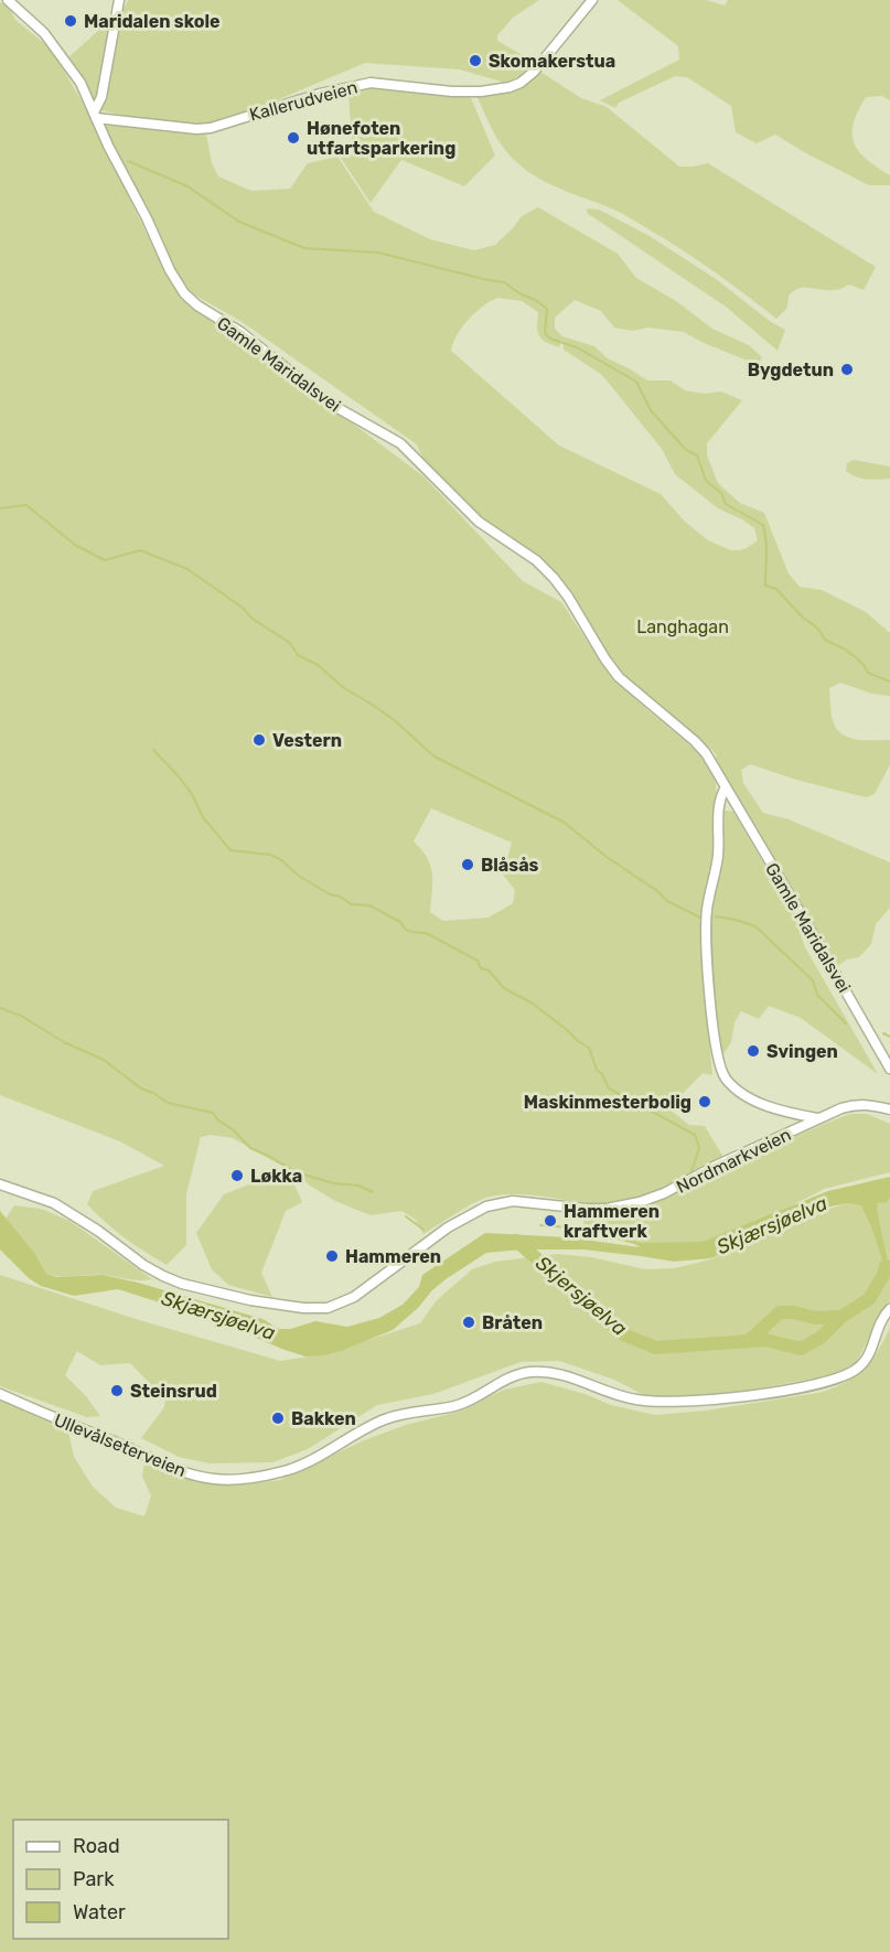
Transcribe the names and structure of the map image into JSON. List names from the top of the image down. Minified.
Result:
{"streets":{"street":["Kallerudveien","Gamle Maridalsvei","Nordmarkveien","Ullevålseterveien"]},"crossings":[["Kallerudveien","Gamle Maridalsvei"]],"water":["Skjærsjøelva","Skjersjøelva"],"parks":["Langhagan"],"places":["Maridalen skole","Skomakerstua","Hønefoten utfartsparkering","Bygdetun","Vestern","Blåsås","Svingen","Maskinmesterbolig","Løkka","Hammeren kraftverk","Hammeren","Bråten","Steinsrud","Bakken"],"legend":["Road","Park","Water"]}
